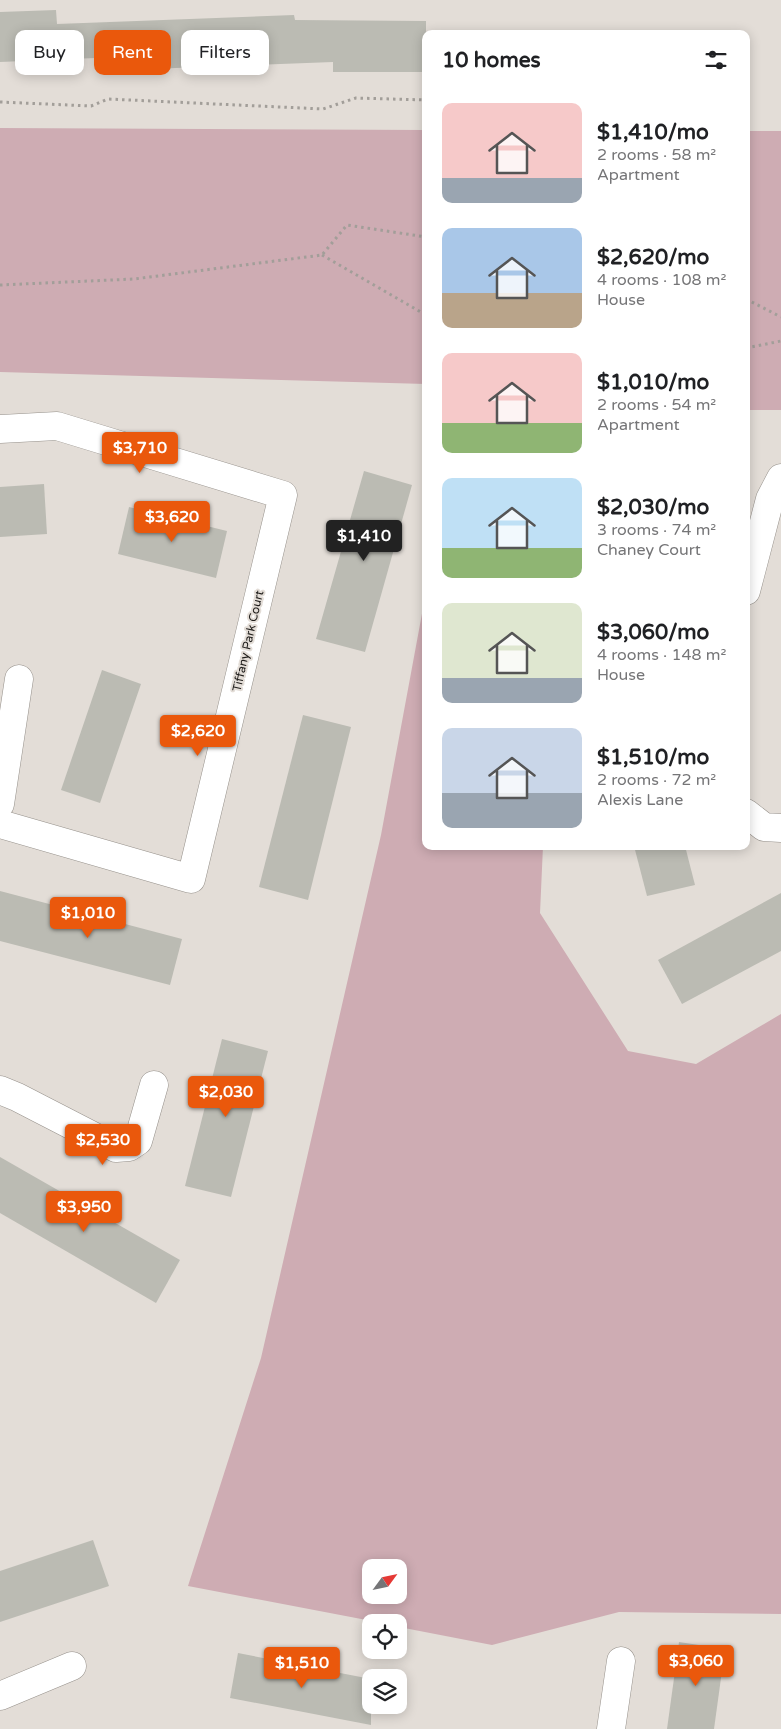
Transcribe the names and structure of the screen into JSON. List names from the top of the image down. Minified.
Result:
{"streets":{"street":["Tiffany Park Court"]},"north":"top right","page":{"chip":["Buy","Rent","Filters"],"heading":"10 homes","list":[{"name":"$1,410/mo","note":"2 rooms · 58 m² · Apartment"},{"name":"$2,620/mo","note":"4 rooms · 108 m² · House"},{"name":"$1,010/mo","note":"2 rooms · 54 m² · Apartment"},{"name":"$2,030/mo","note":"3 rooms · 74 m² · Chaney Court"},{"name":"$3,060/mo","note":"4 rooms · 148 m² · House"},{"name":"$1,510/mo","note":"2 rooms · 72 m² · Alexis Lane"}],"price":["$3,710","$3,620","$1,410","$2,620","$1,010","$2,030","$2,530","$3,950","$3,060","$1,510"]}}
